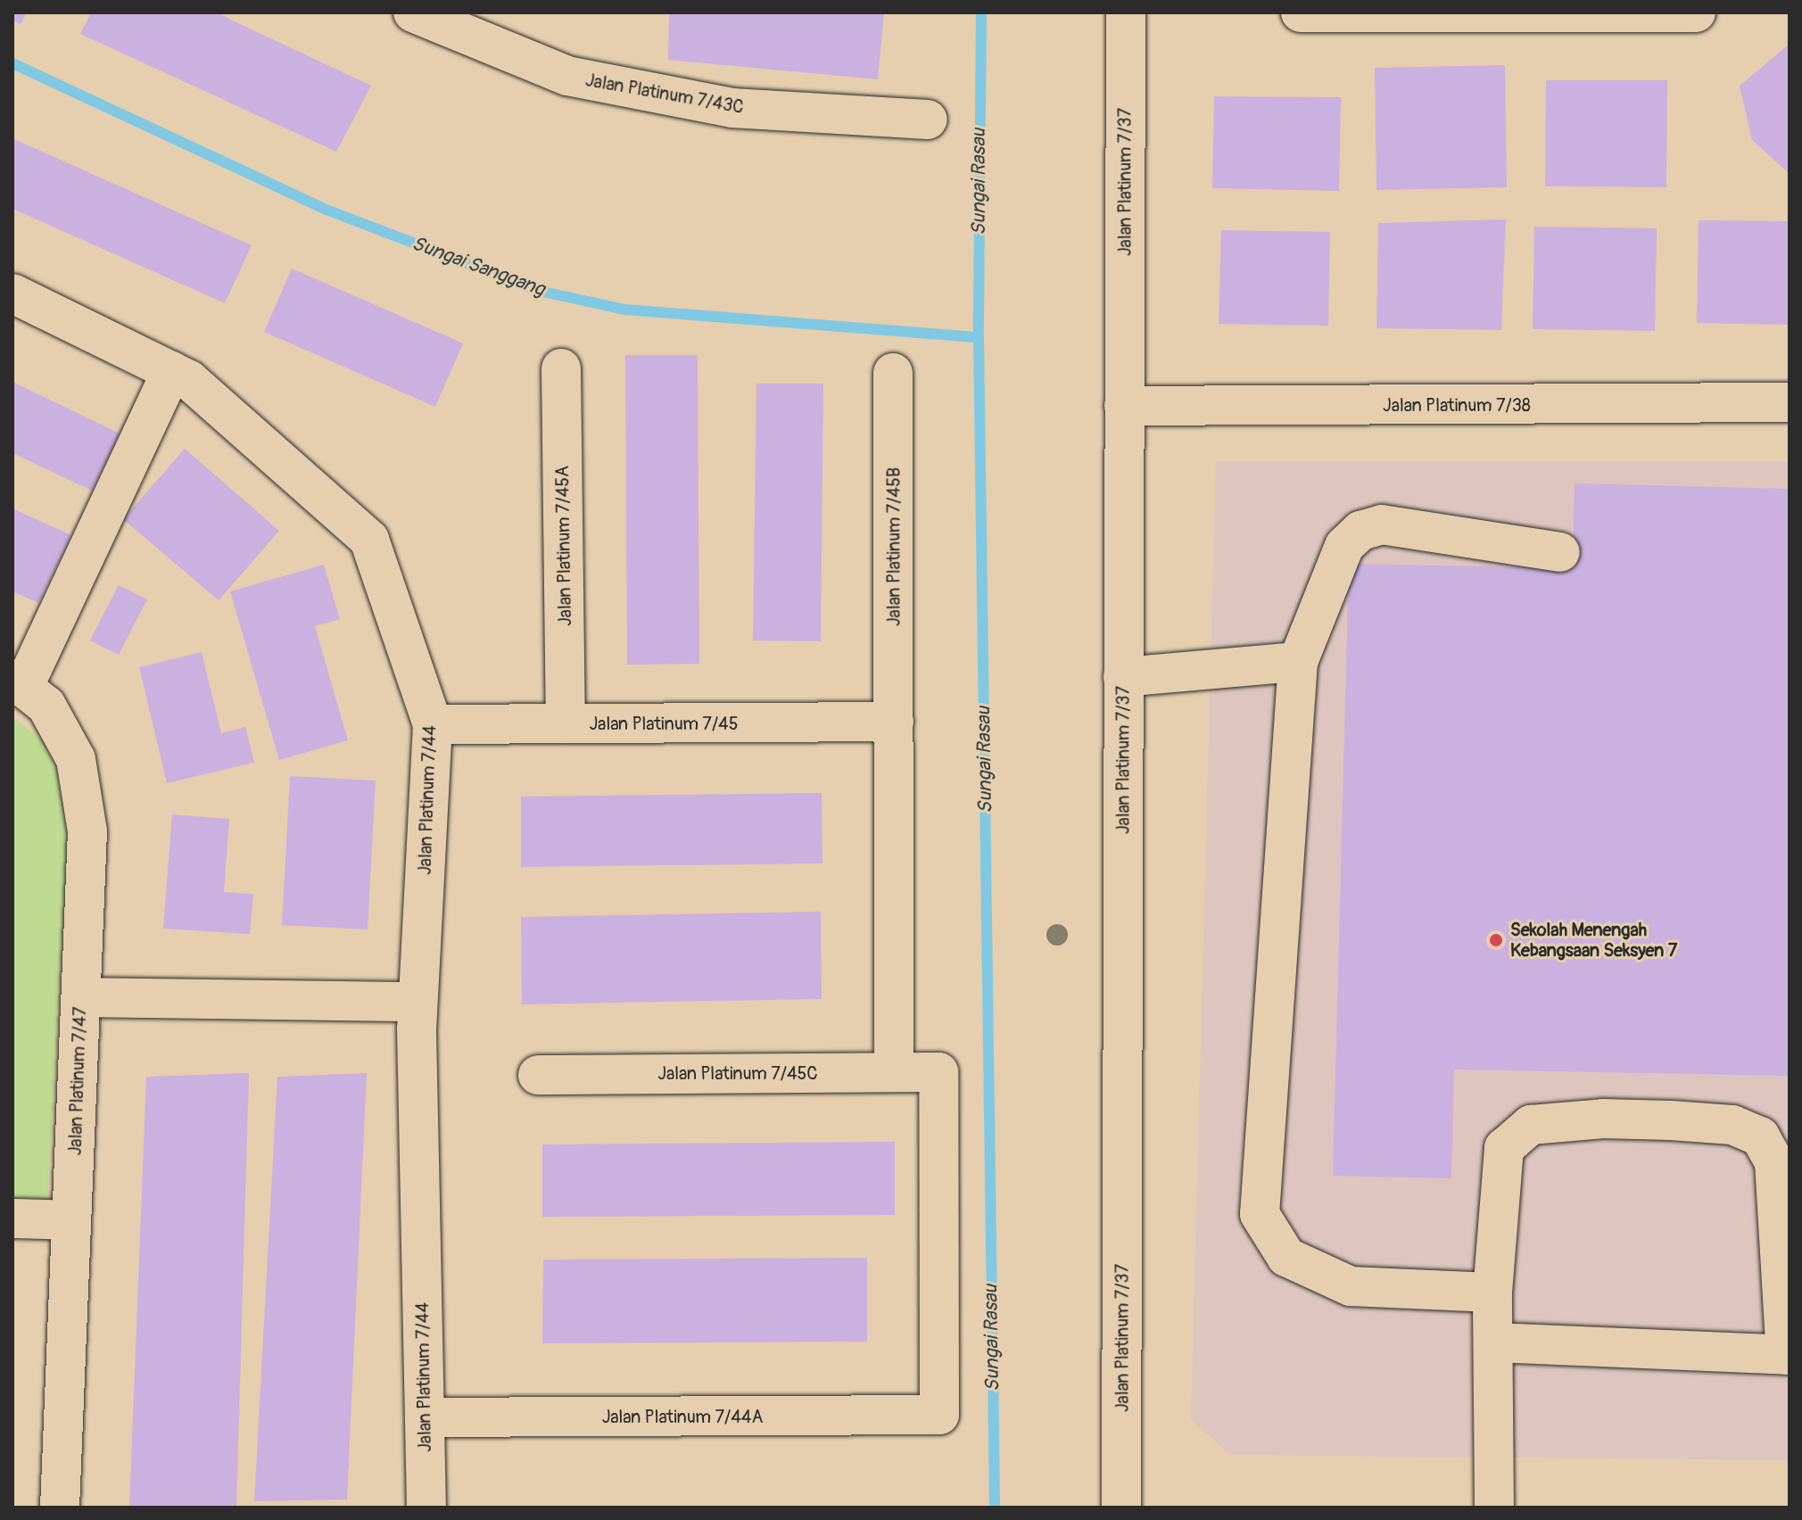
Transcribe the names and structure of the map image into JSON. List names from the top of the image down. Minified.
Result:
{"streets":{"street":["Jalan Platinum 7/43C","Jalan Platinum 7/37","Jalan Platinum 7/38","Jalan Platinum 7/45A","Jalan Platinum 7/45B","Jalan Platinum 7/45","Jalan Platinum 7/44","Jalan Platinum 7/45C","Jalan Platinum 7/47","Jalan Platinum 7/44A"]},"crossings":[["Jalan Platinum 7/37","Jalan Platinum 7/38"],["Jalan Platinum 7/45A","Jalan Platinum 7/45"],["Jalan Platinum 7/45B","Jalan Platinum 7/45"],["Jalan Platinum 7/45B","Jalan Platinum 7/45C"],["Jalan Platinum 7/45","Jalan Platinum 7/44"],["Jalan Platinum 7/44","Jalan Platinum 7/44A"],["Jalan Platinum 7/45C","Jalan Platinum 7/44A"]],"water":["Sungai Rasau","Sungai Sanggang"],"places":["Sekolah Menengah Kebangsaan Seksyen 7"]}
